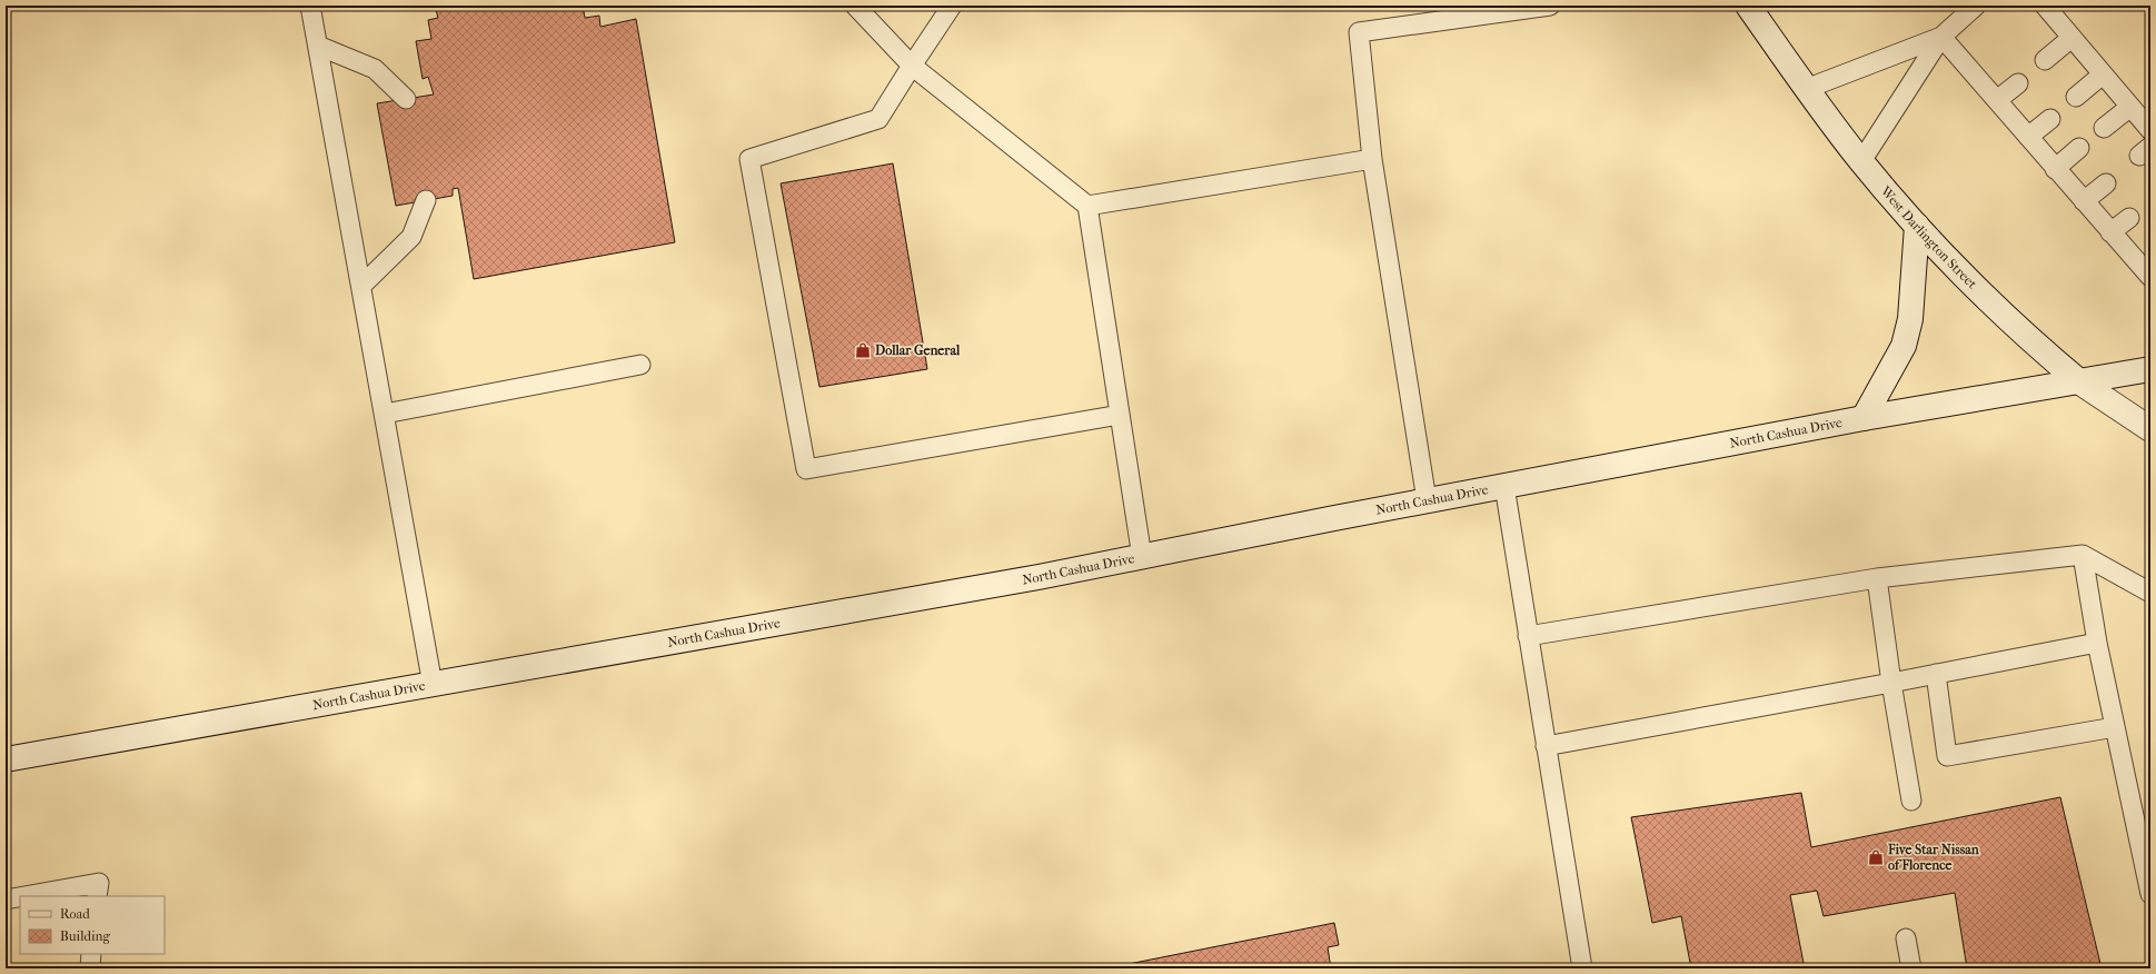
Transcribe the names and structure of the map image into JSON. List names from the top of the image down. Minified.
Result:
{"streets":{"main road":["West Darlington Street","North Cashua Drive"]},"crossings":[["West Darlington Street","North Cashua Drive"]],"places":{"shop":["Dollar General","Five Star Nissan of Florence"]},"legend":["Road","Building"]}
